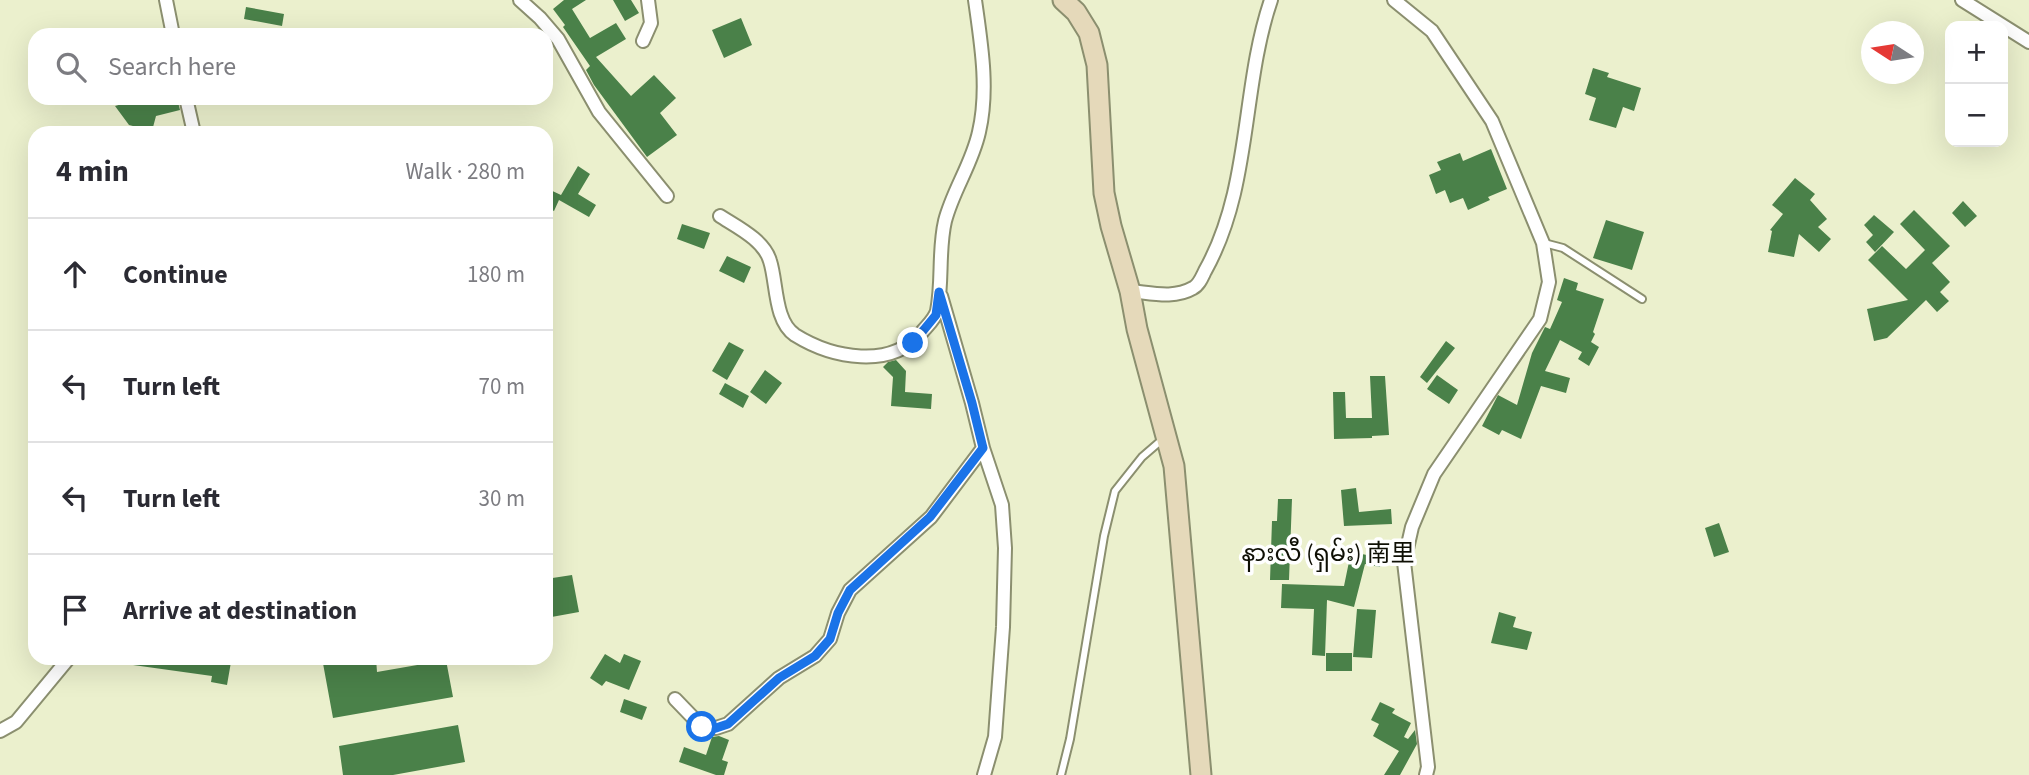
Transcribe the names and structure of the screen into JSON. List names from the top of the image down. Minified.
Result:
{"districts":["နားလီ (ရှမ်း) 南里"],"north":"left","page":{"map_buttons":["+","−"],"search":"Search here","heading":["4 min","Walk · 280 m"],"list":[["Continue","180 m"],["Turn left","70 m"],["Turn left","30 m"],"Arrive at destination"]}}
